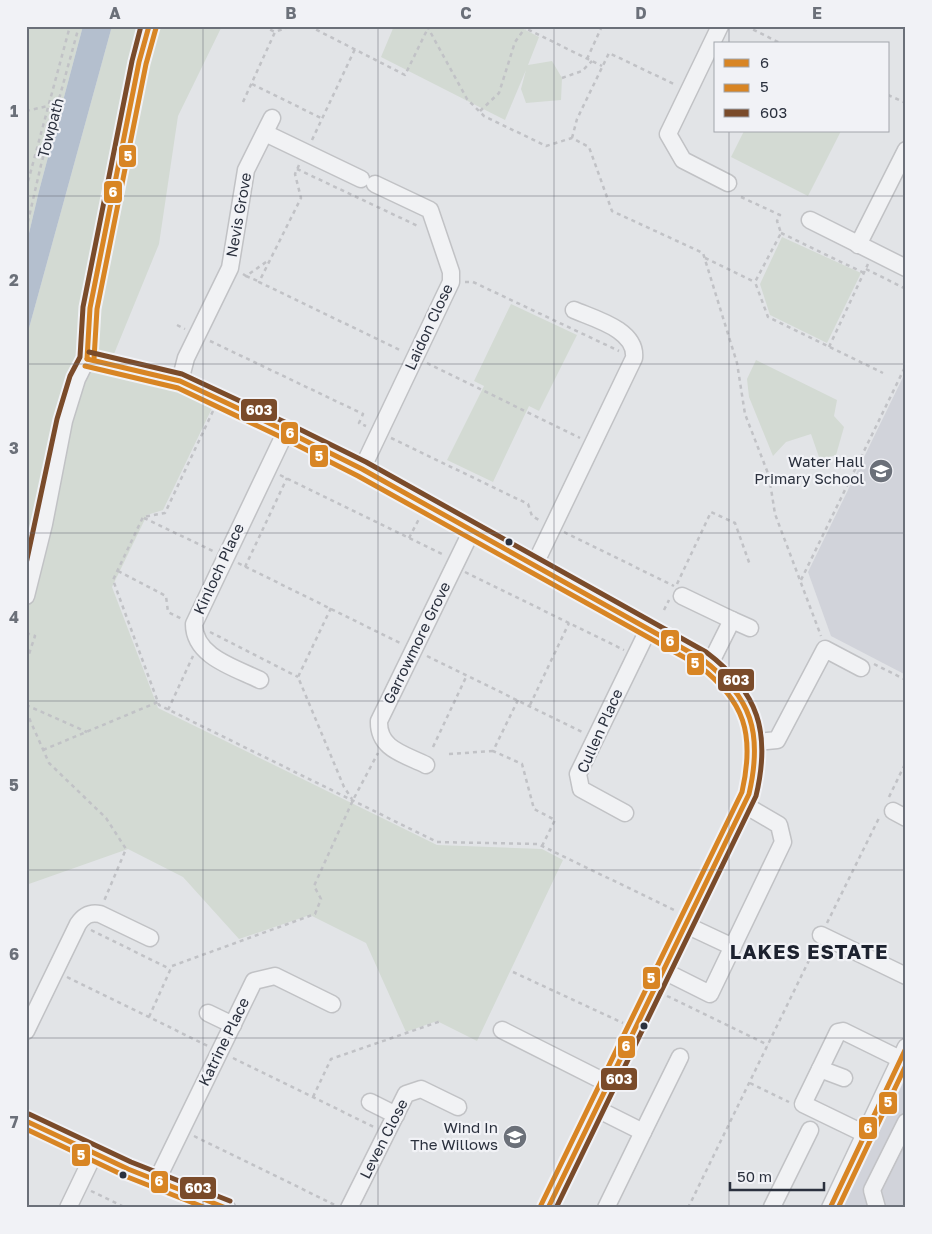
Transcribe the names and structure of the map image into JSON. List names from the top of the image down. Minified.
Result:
{"streets":{"street":["Nevis Grove","Laidon Close","Kinloch Place","Garrowmore Grove","Cullen Place","Katrine Place","Leven Close"],"path":["Towpath"]},"crossings":[["Nevis Grove","Laidon Close"]],"districts":["LAKES ESTATE"],"places":{"school or university":["Water Hall Primary School","Wind In The Willows"]},"lines":["transit line 6","transit line 603","transit line 5"],"legend":["6","5","603"],"scale_bar":"50 m","grid":{"columns":["A","B","C","D","E"],"rows":["1","2","3","4","5","6","7"]}}
